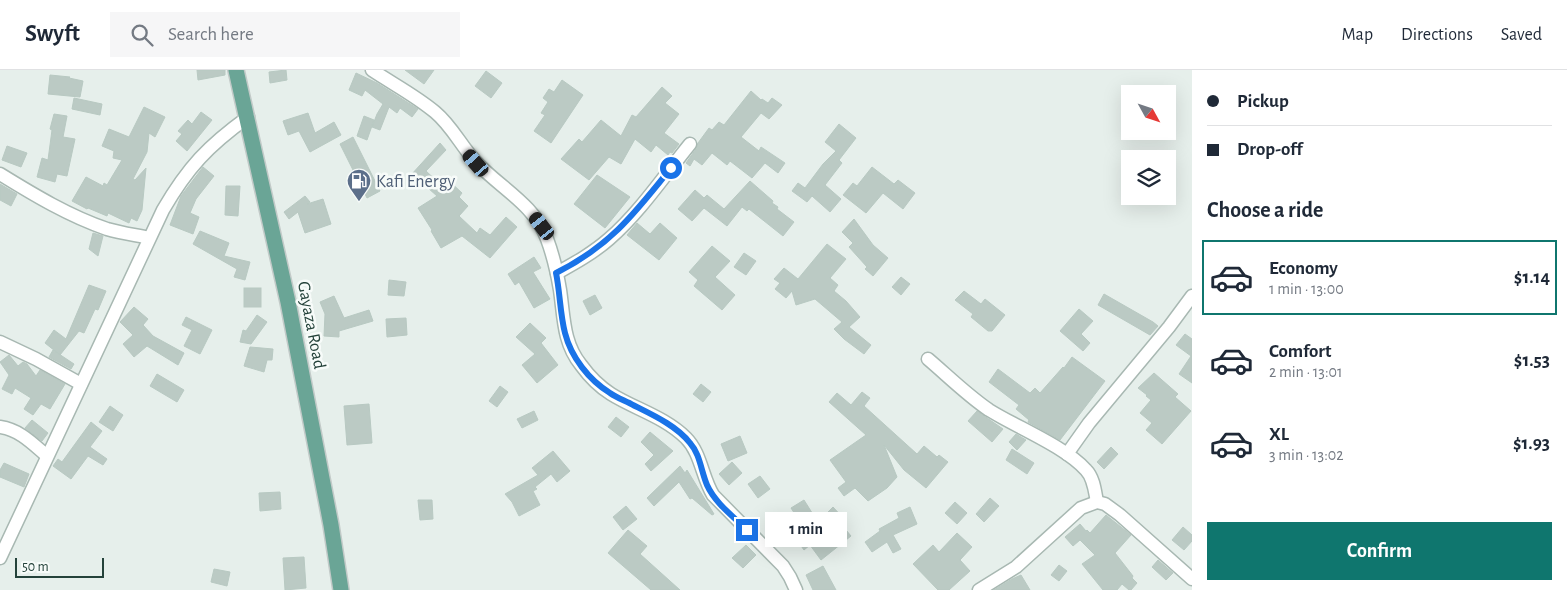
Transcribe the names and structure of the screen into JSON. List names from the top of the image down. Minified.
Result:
{"streets":{"main road":["Gayaza Road"]},"places":{"fuel station":["Kafi Energy"]},"scale_bar":"50 m","north":"bottom right","page":{"header":"Swyft","search":"Search here","nav":["Map","Directions","Saved"],"banner":["Pickup","Drop-off"],"heading":"Choose a ride","list":[{"name":"Economy","note":"1 min · 13:00","value":"$1.14"},{"name":"Comfort","note":"2 min · 13:01","value":"$1.53"},{"name":"XL","note":"3 min · 13:02","value":"$1.93"}],"bubble":"1 min","buttons":"Confirm","scale":"50 m"}}
